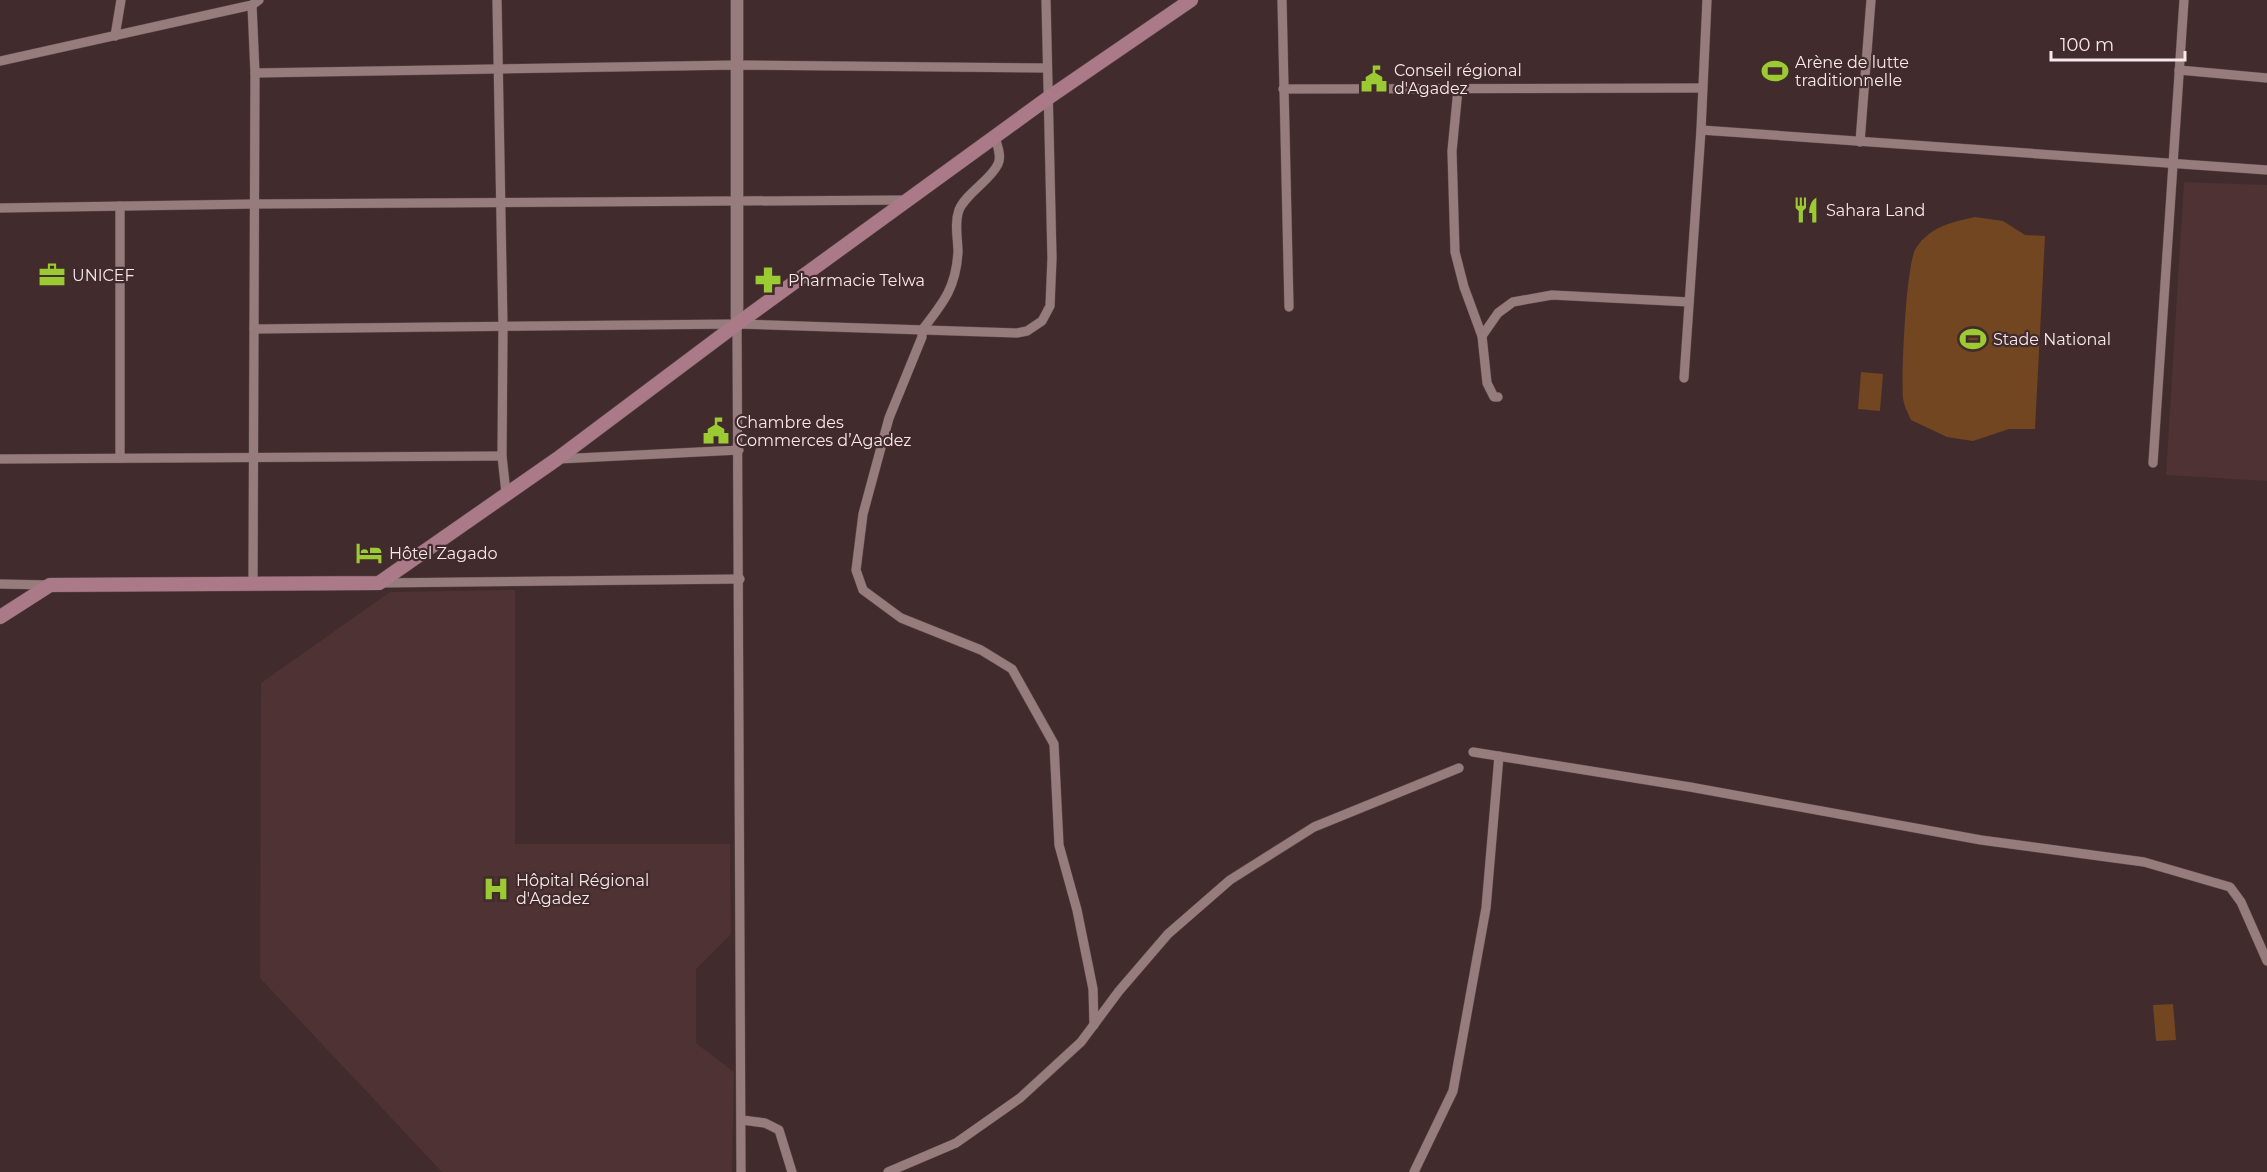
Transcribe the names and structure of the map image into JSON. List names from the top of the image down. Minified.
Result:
{"places":{"sports":["Arène de lutte traditionnelle","Stade National"],"public building":["Conseil régional d'Agadez","Chambre des Commerces d’Agadez"],"restaurant":["Sahara Land"],"office":["UNICEF"],"pharmacy":["Pharmacie Telwa"],"hotel":["Hôtel Zagado"],"hospital":["Hôpital Régional d'Agadez"]},"scale_bar":"100 m"}
